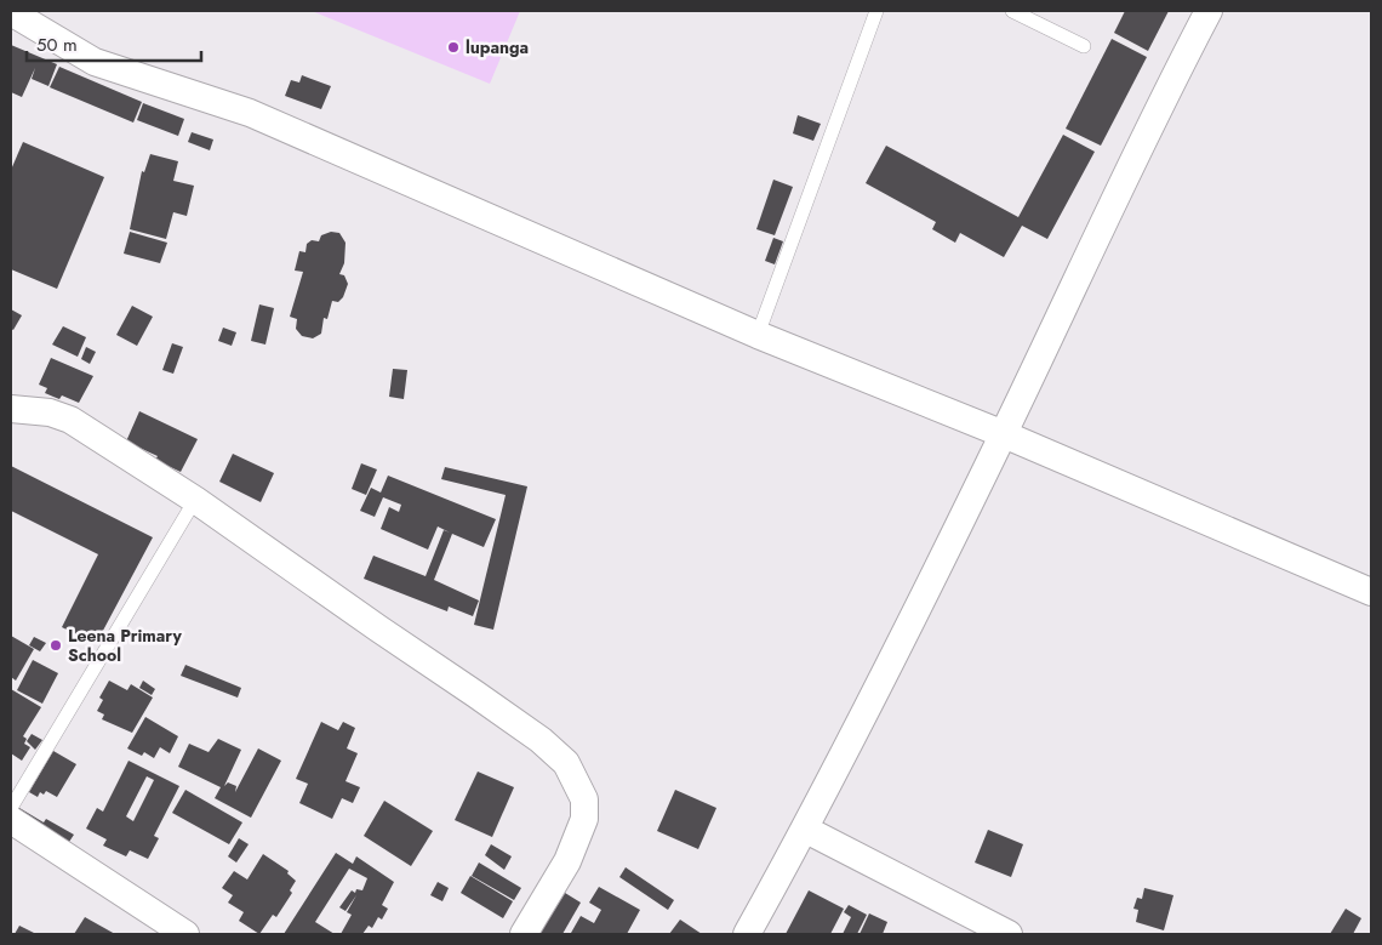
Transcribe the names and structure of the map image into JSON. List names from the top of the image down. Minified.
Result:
{"places":["lupanga","Leena Primary School"],"scale_bar":"50 m"}
